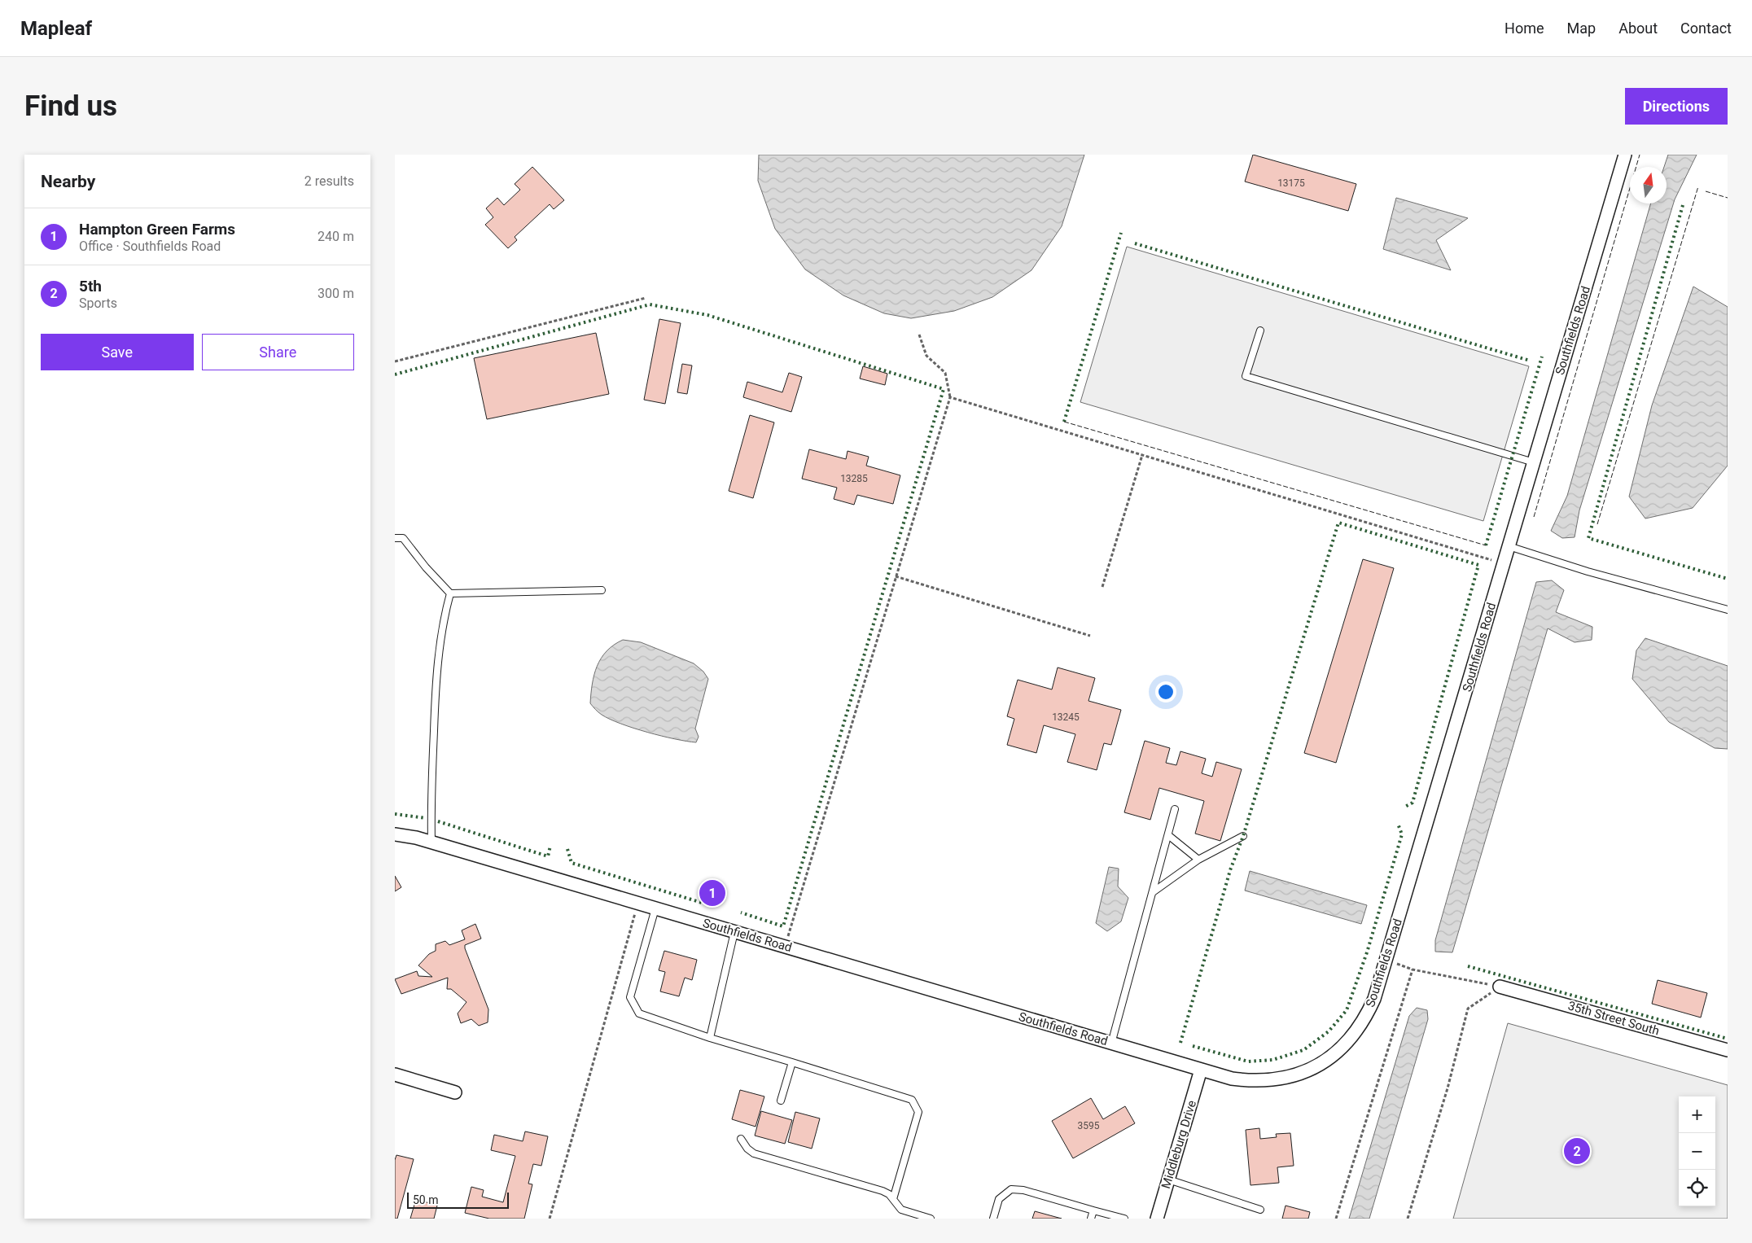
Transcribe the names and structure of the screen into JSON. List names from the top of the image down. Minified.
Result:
{"streets":{"street":["Southfields Road","35th Street South","Middleburg Drive"]},"crossings":[["Southfields Road","Middleburg Drive"]],"house_numbers":["13175","13285","13245","3595"],"scale_bar":"50 m","north":"top","page":{"header":"Mapleaf","nav":["Home","Map","About","Contact"],"buttons":["Directions",["Save","Share"]],"title":"Find us","heading":["Nearby","2 results"],"list":[{"mark":"1","name":"Hampton Green Farms","note":"Office · Southfields Road","value":"240 m"},{"mark":"2","name":"5th","note":"Sports","value":"300 m"}],"pins":["1","2"],"map_buttons":["+","−"],"scale":"50 m"}}
